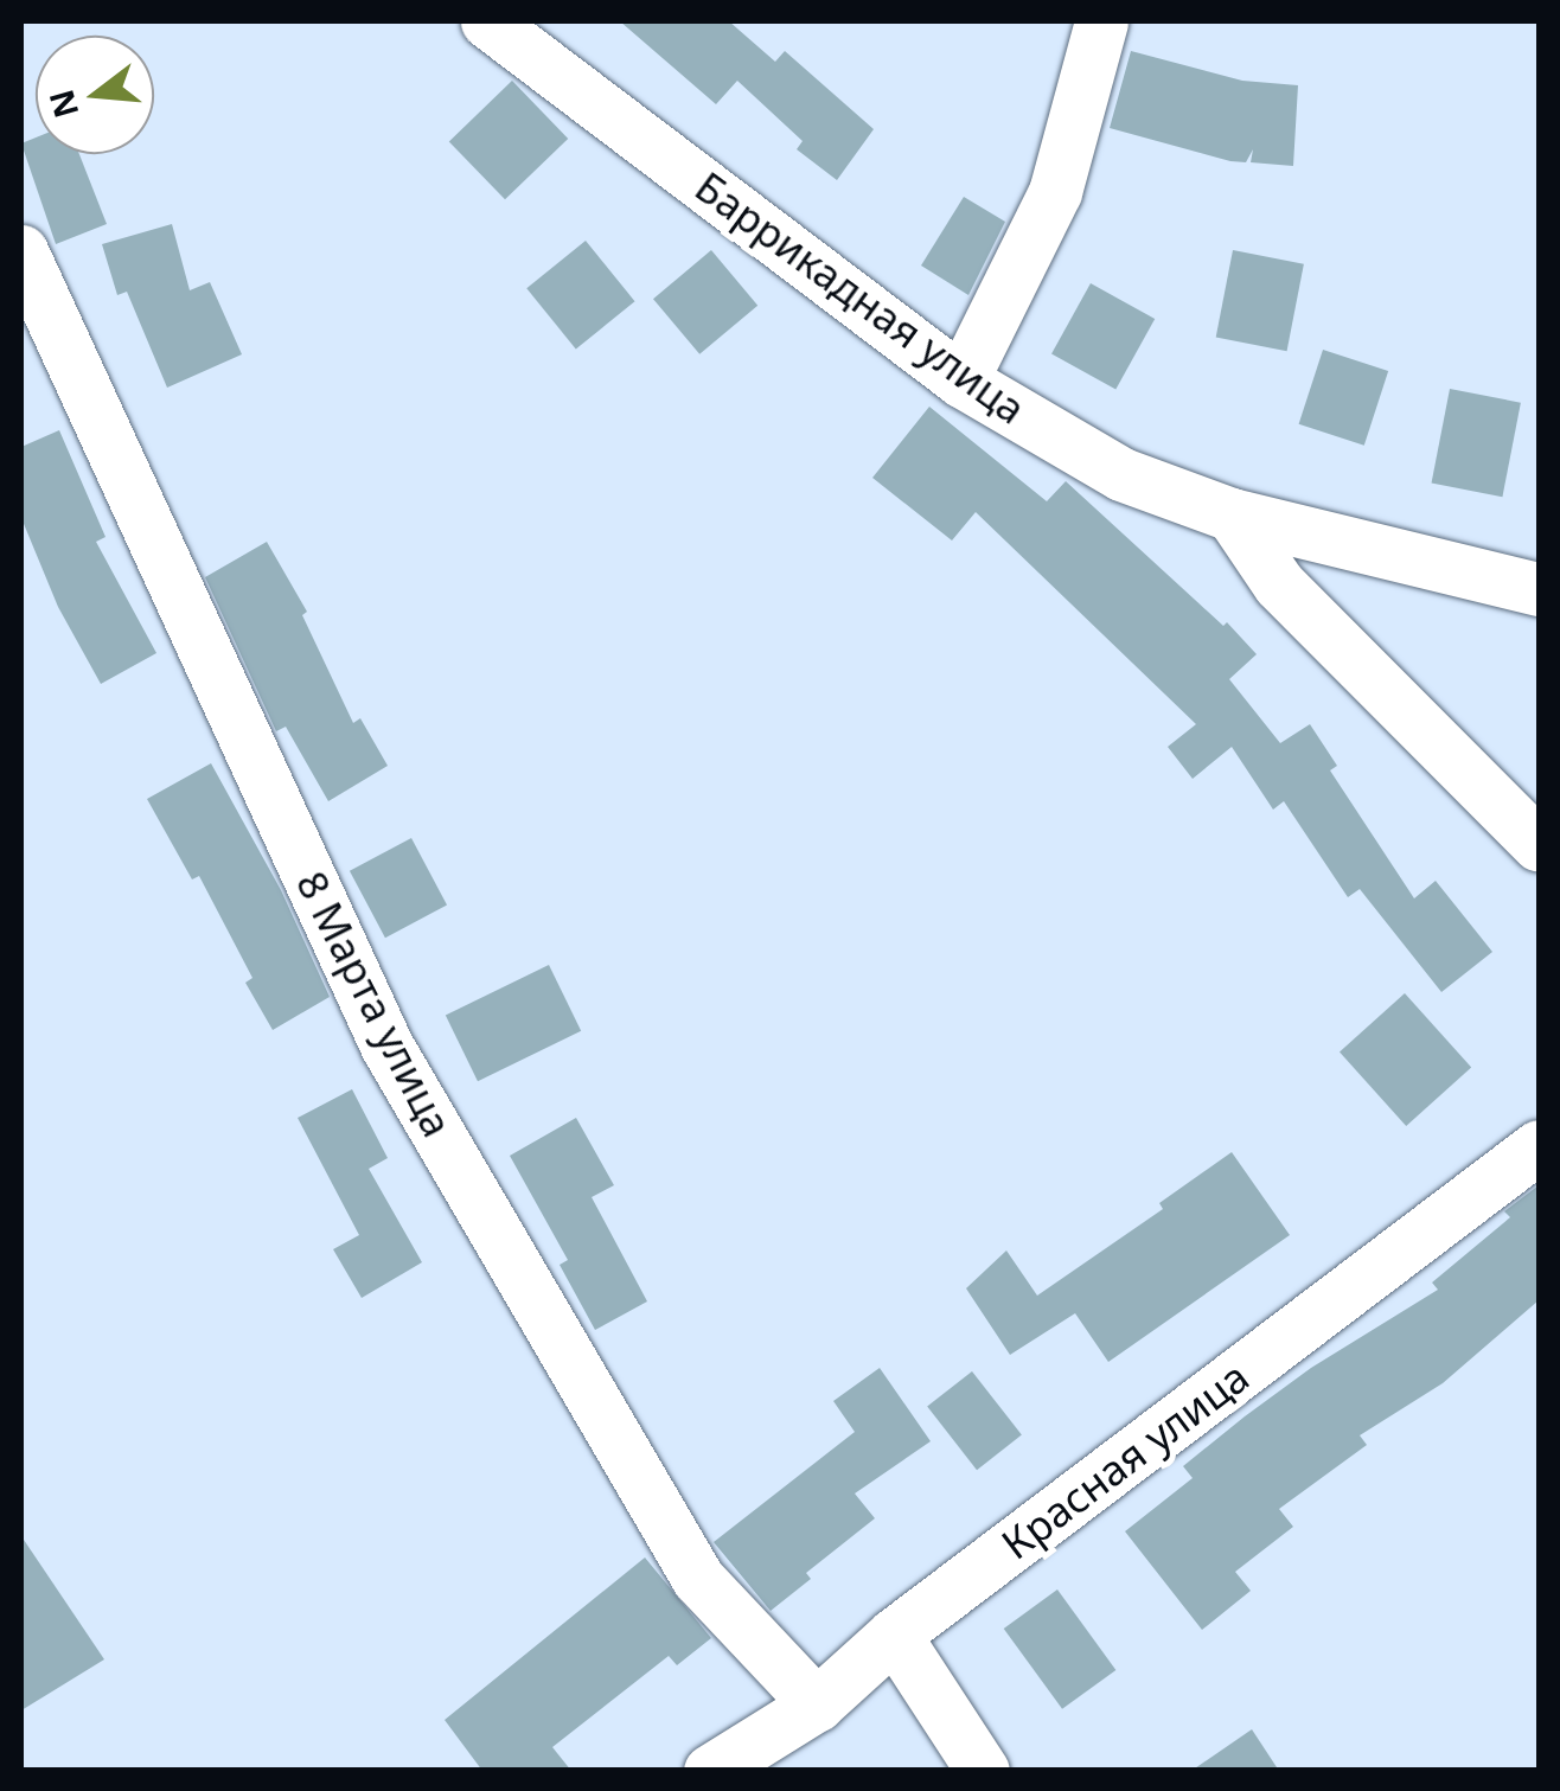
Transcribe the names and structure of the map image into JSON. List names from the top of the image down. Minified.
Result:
{"streets":{"street":["Баррикадная улица","8 Марта улица","Красная улица"]},"crossings":[["8 Марта улица","Красная улица"]],"north":"left"}
